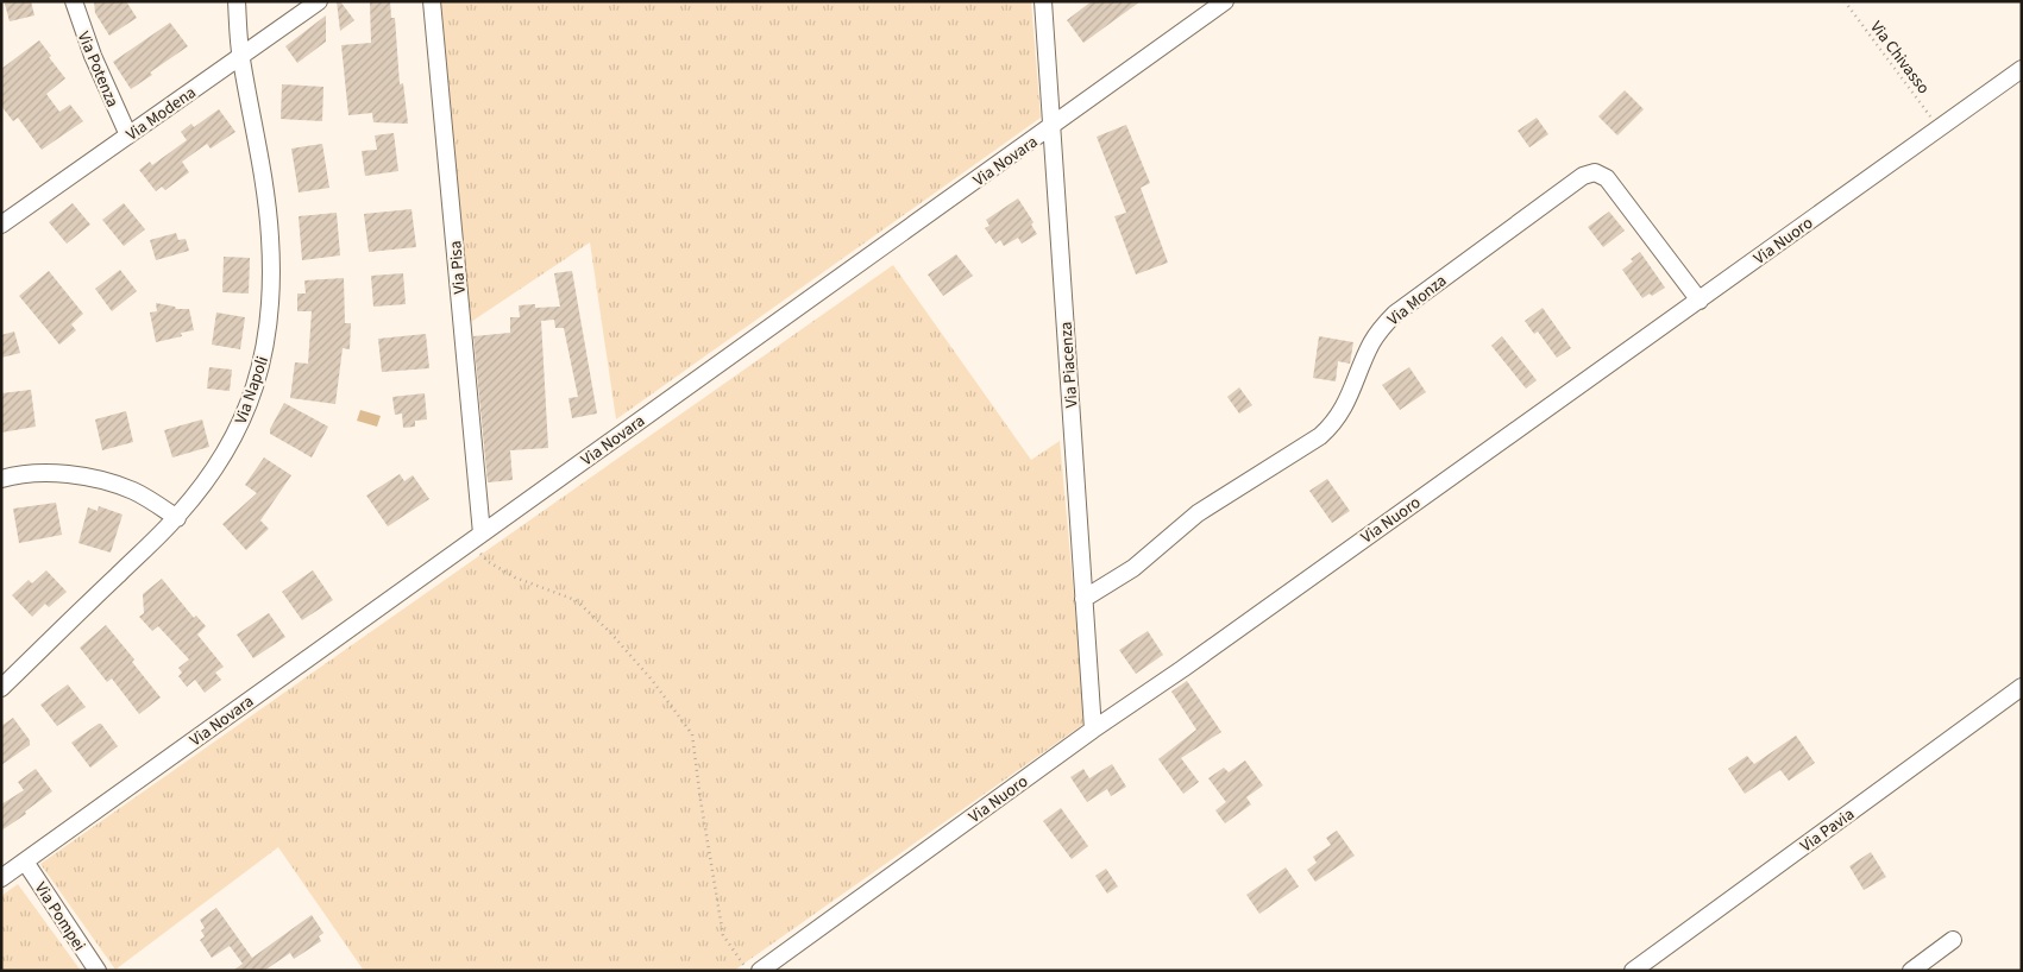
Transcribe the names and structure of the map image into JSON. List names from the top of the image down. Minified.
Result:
{"streets":{"street":["Via Potenza","Via Modena","Via Novara","Via Nuoro","Via Pisa","Via Monza","Via Piacenza","Via Napoli","Via Pavia","Via Pompei"],"path":["Via Chivasso"]},"crossings":[["Via Chivasso","Via Nuoro"],["Via Potenza","Via Modena"],["Via Modena","Via Napoli"],["Via Novara","Via Pisa"],["Via Novara","Via Piacenza"],["Via Novara","Via Pompei"],["Via Nuoro","Via Monza"],["Via Nuoro","Via Piacenza"],["Via Monza","Via Piacenza"]]}
